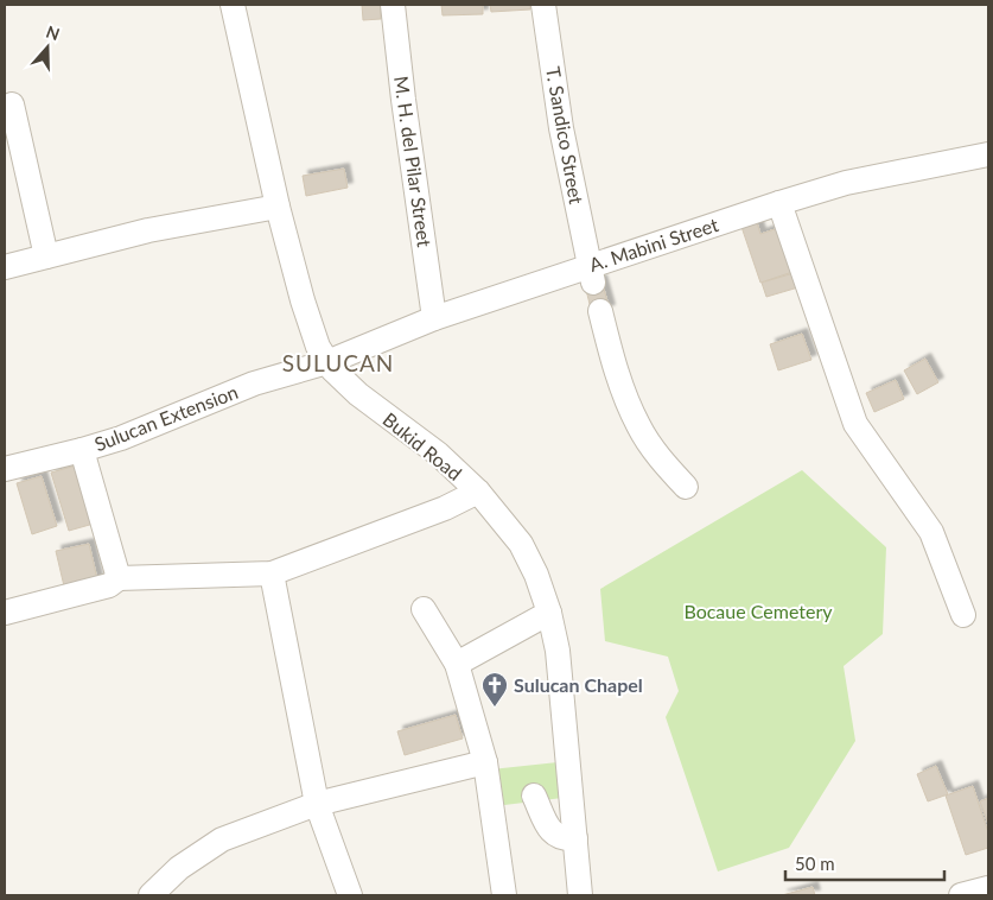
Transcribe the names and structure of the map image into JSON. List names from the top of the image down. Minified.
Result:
{"streets":{"street":["T. Sandico Street","M. H. del Pilar Street","A. Mabini Street","Sulucan Extension","Bukid Road"]},"crossings":[["T. Sandico Street","A. Mabini Street"],["M. H. del Pilar Street","A. Mabini Street"],["A. Mabini Street","Sulucan Extension"],["A. Mabini Street","Bukid Road"],["Sulucan Extension","Bukid Road"]],"districts":["SULUCAN"],"parks":["Bocaue Cemetery"],"places":{"church":["Sulucan Chapel"]},"scale_bar":"50 m","north":"top"}
